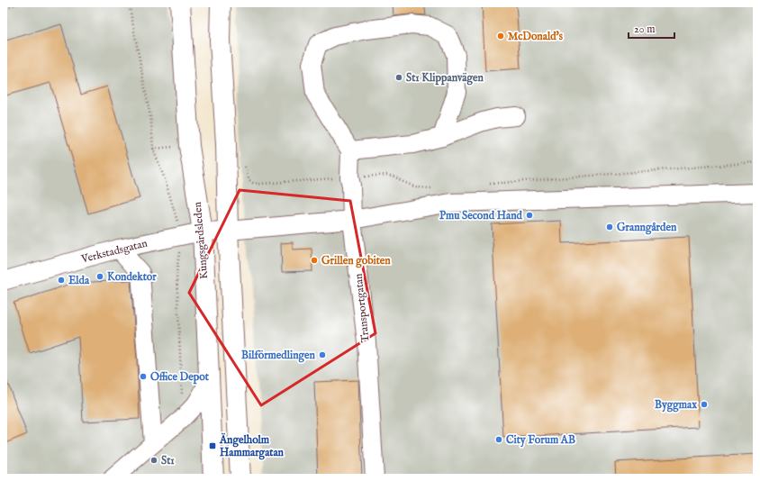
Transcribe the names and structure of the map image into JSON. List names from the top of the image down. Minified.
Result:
{"streets":{"main road":["Kungsgårdsleden"],"street":["Verkstadsgatan","Transportgatan"]},"crossings":[["Kungsgårdsleden","Verkstadsgatan"]],"places":{"other":["McDonald's","St1 Klippanvägen","Pmu Second Hand","Granngården","Grillen gobiten","Kondektor","Elda","Bilförmedlingen","Office Depot","Byggmax","City Forum AB","St1"],"transit":["Ängelholm Hammargatan"]},"scale_bar":"20 m"}
